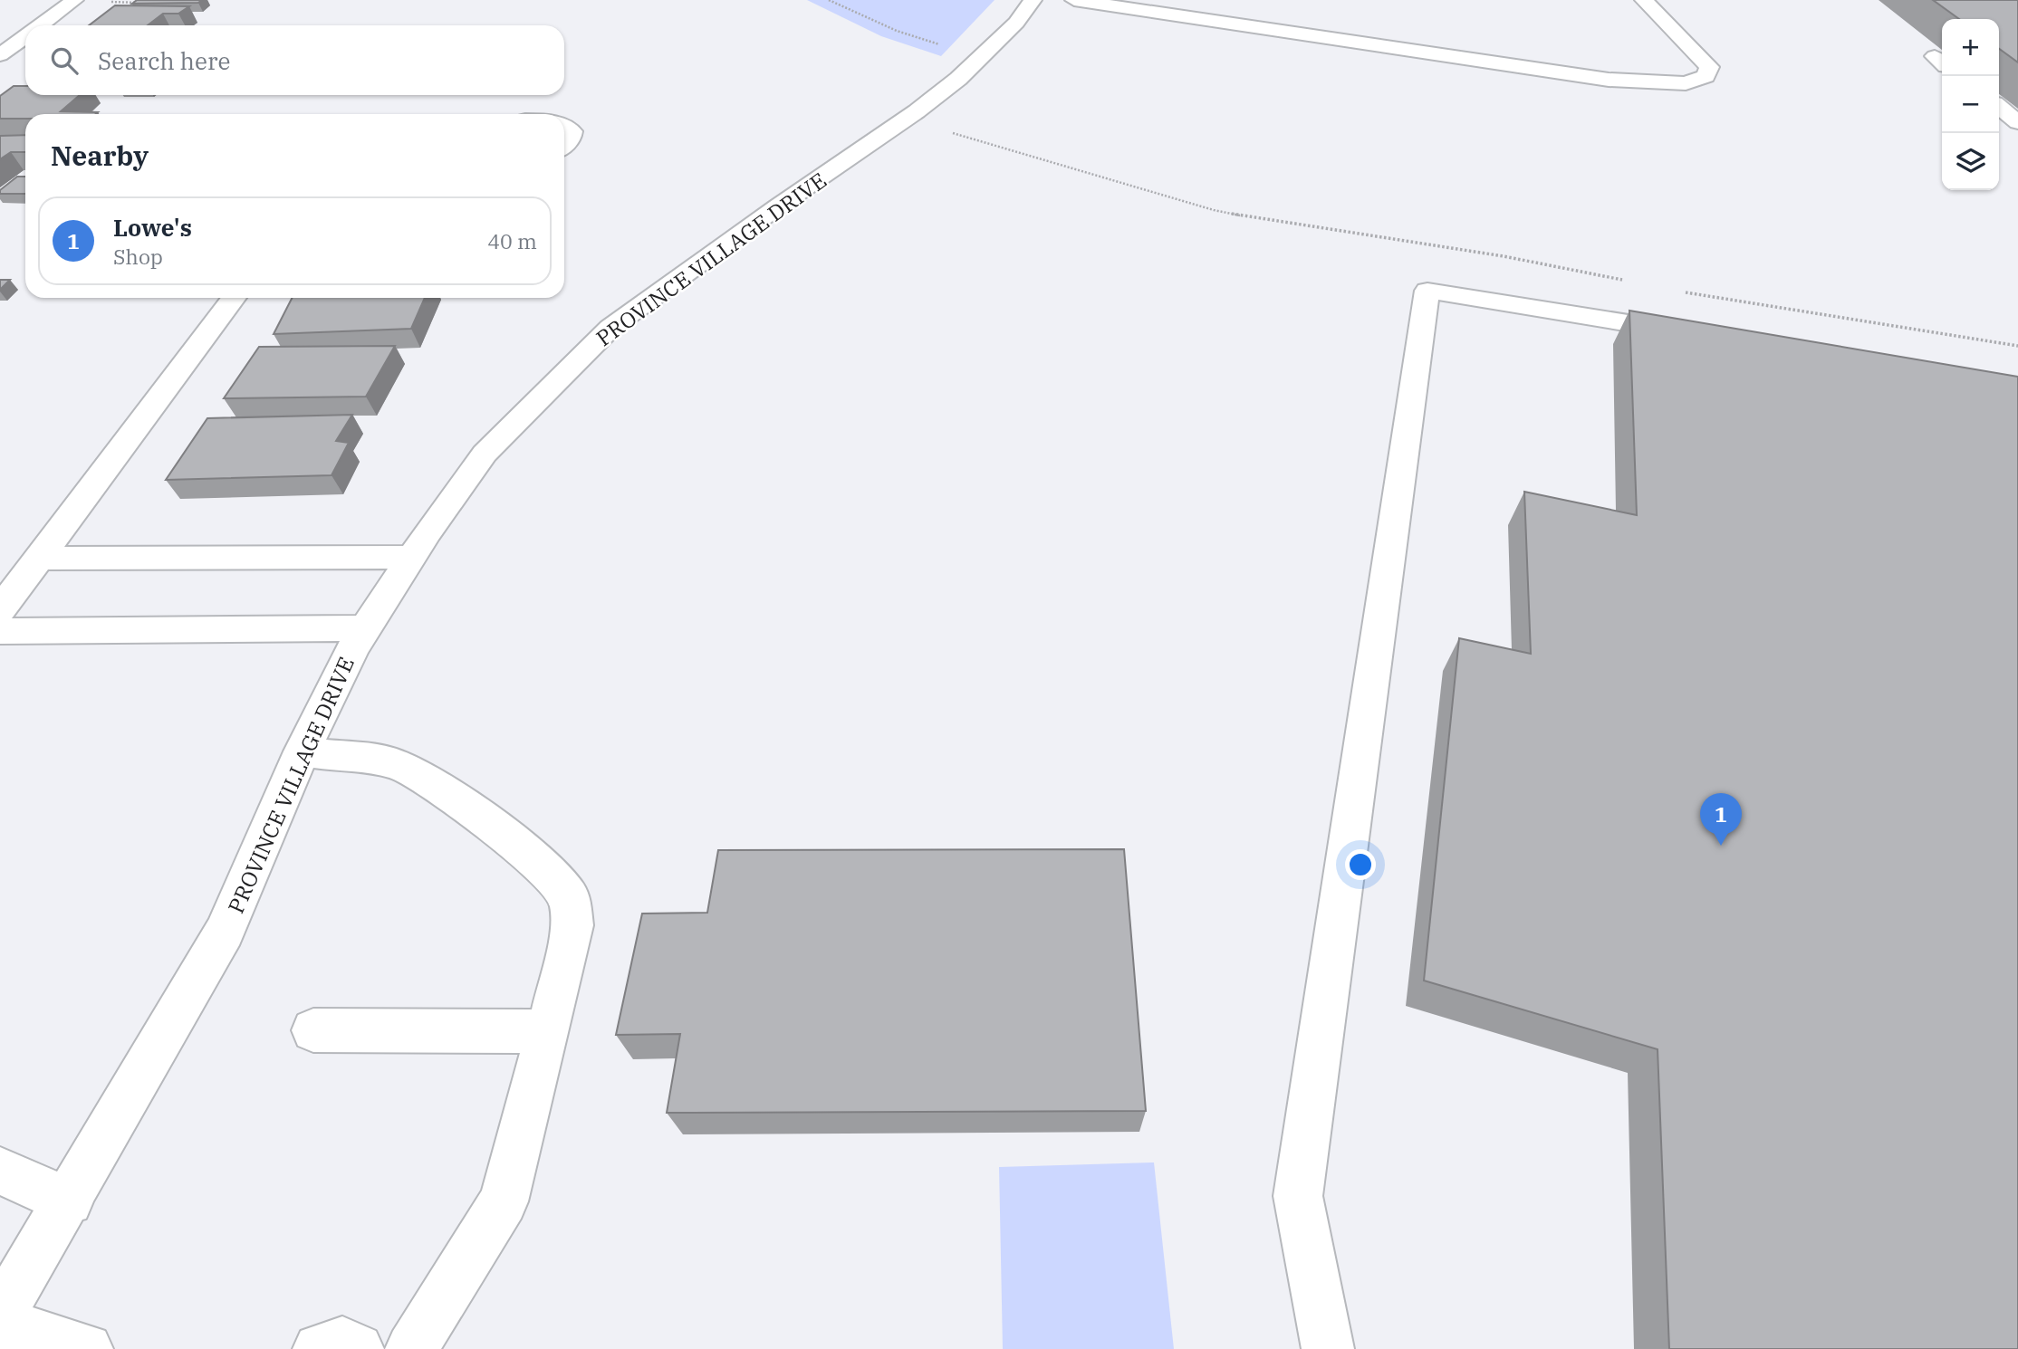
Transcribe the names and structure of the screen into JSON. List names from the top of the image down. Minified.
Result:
{"streets":{"street":["PROVINCE VILLAGE DRIVE"]},"page":{"map_buttons":["+","−"],"search":"Search here","heading":"Nearby","list":[{"mark":"1","name":"Lowe's","note":"Shop","value":"40 m"}],"pins":"1"}}
